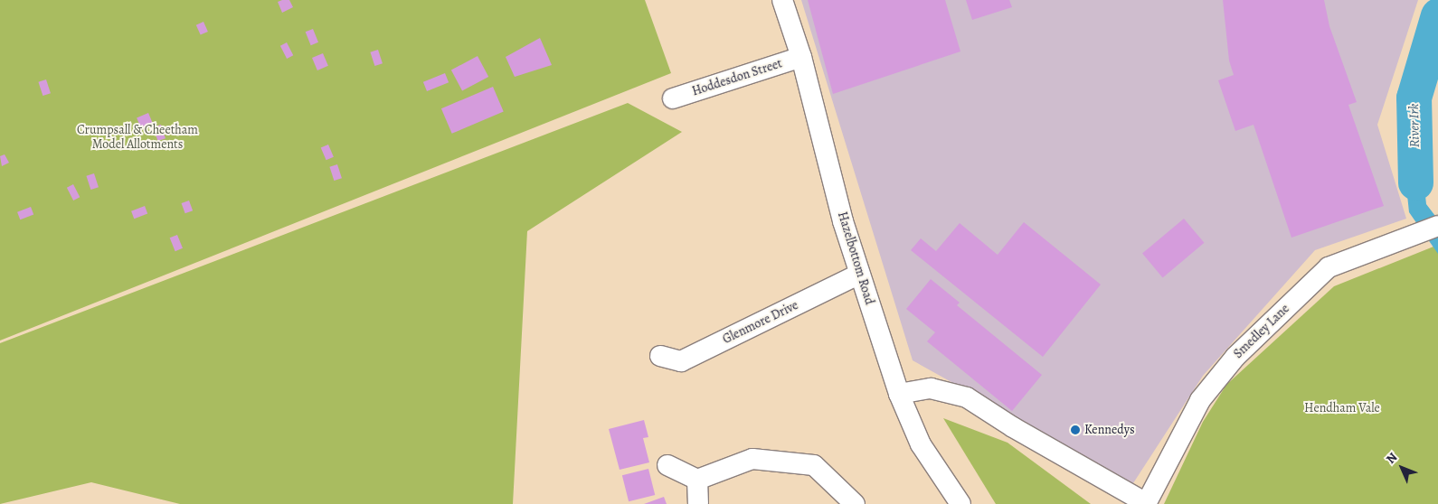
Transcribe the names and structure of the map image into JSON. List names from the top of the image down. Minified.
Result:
{"streets":{"street":["Hoddesdon Street","Hazelbottom Road","Glenmore Drive","Smedley Lane"]},"crossings":[["Hoddesdon Street","Hazelbottom Road"],["Hazelbottom Road","Glenmore Drive"]],"water":["River Irk"],"parks":["Crumpsall & Cheetham Model Allotments","Hendham Vale"],"places":["Kennedys"],"north":"top left"}
